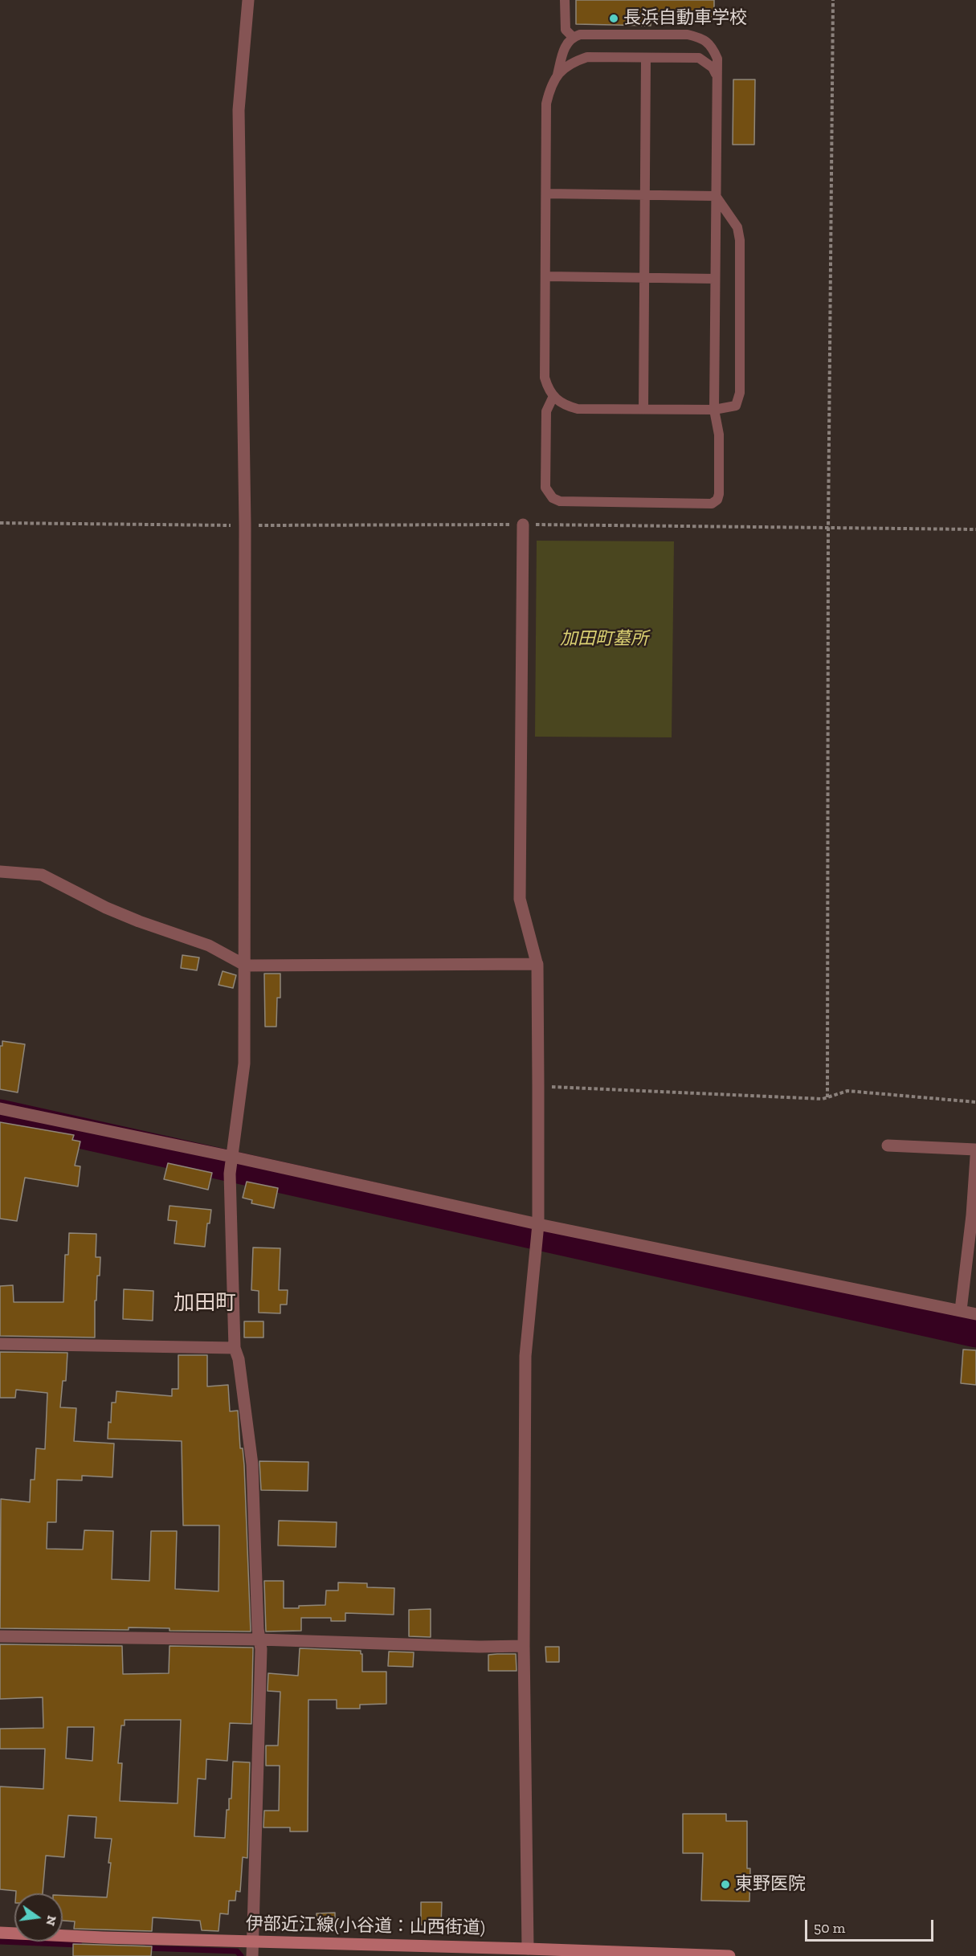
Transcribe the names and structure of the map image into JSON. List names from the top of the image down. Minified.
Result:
{"streets":{"main road":["伊部近江線(小谷道：山西街道)"]},"districts":["加田町"],"parks":["加田町墓所"],"places":["長浜自動車学校","東野医院"],"scale_bar":"50 m","north":"right"}
